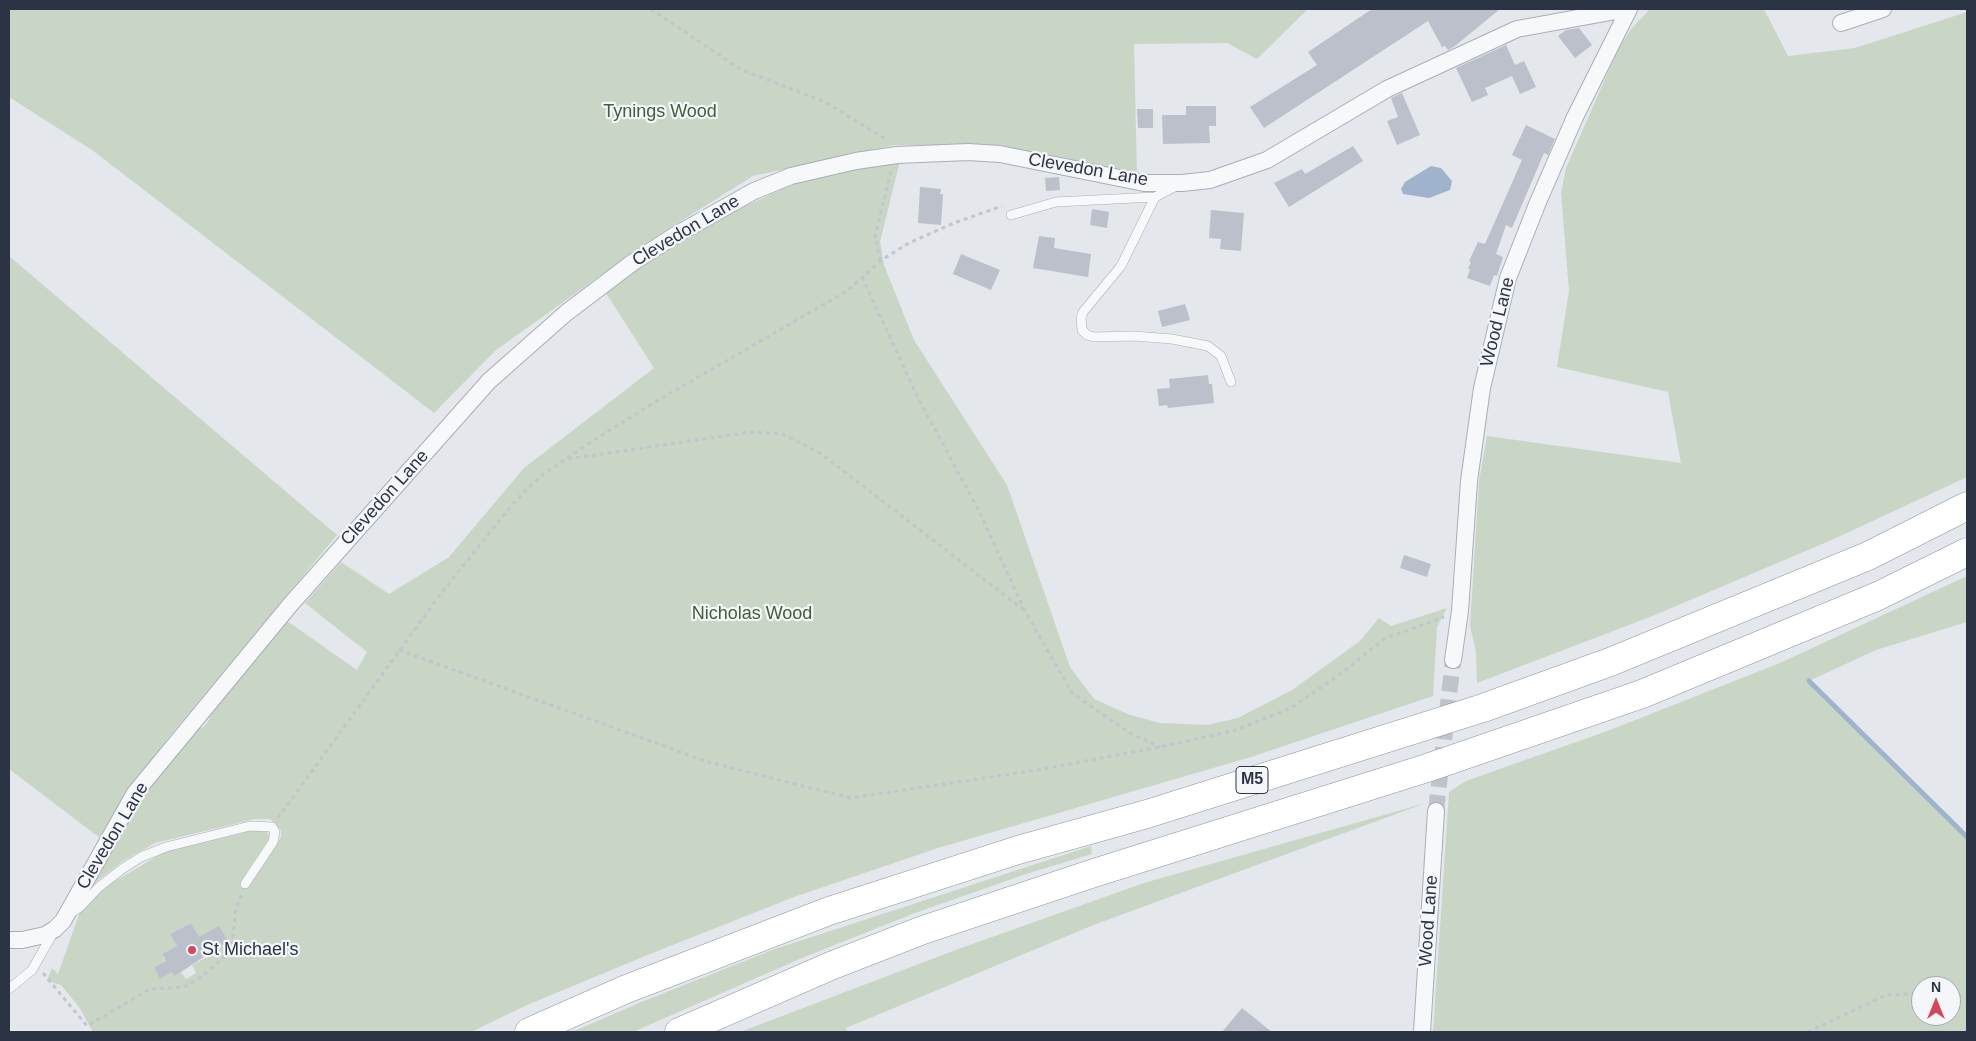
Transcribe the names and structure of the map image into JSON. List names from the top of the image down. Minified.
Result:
{"streets":{"highway":["M5"],"street":["Clevedon Lane","Wood Lane"]},"crossings":[["Clevedon Lane","Wood Lane"]],"parks":["Tynings Wood","Nicholas Wood"],"places":["St Michael's"],"north":"top"}
